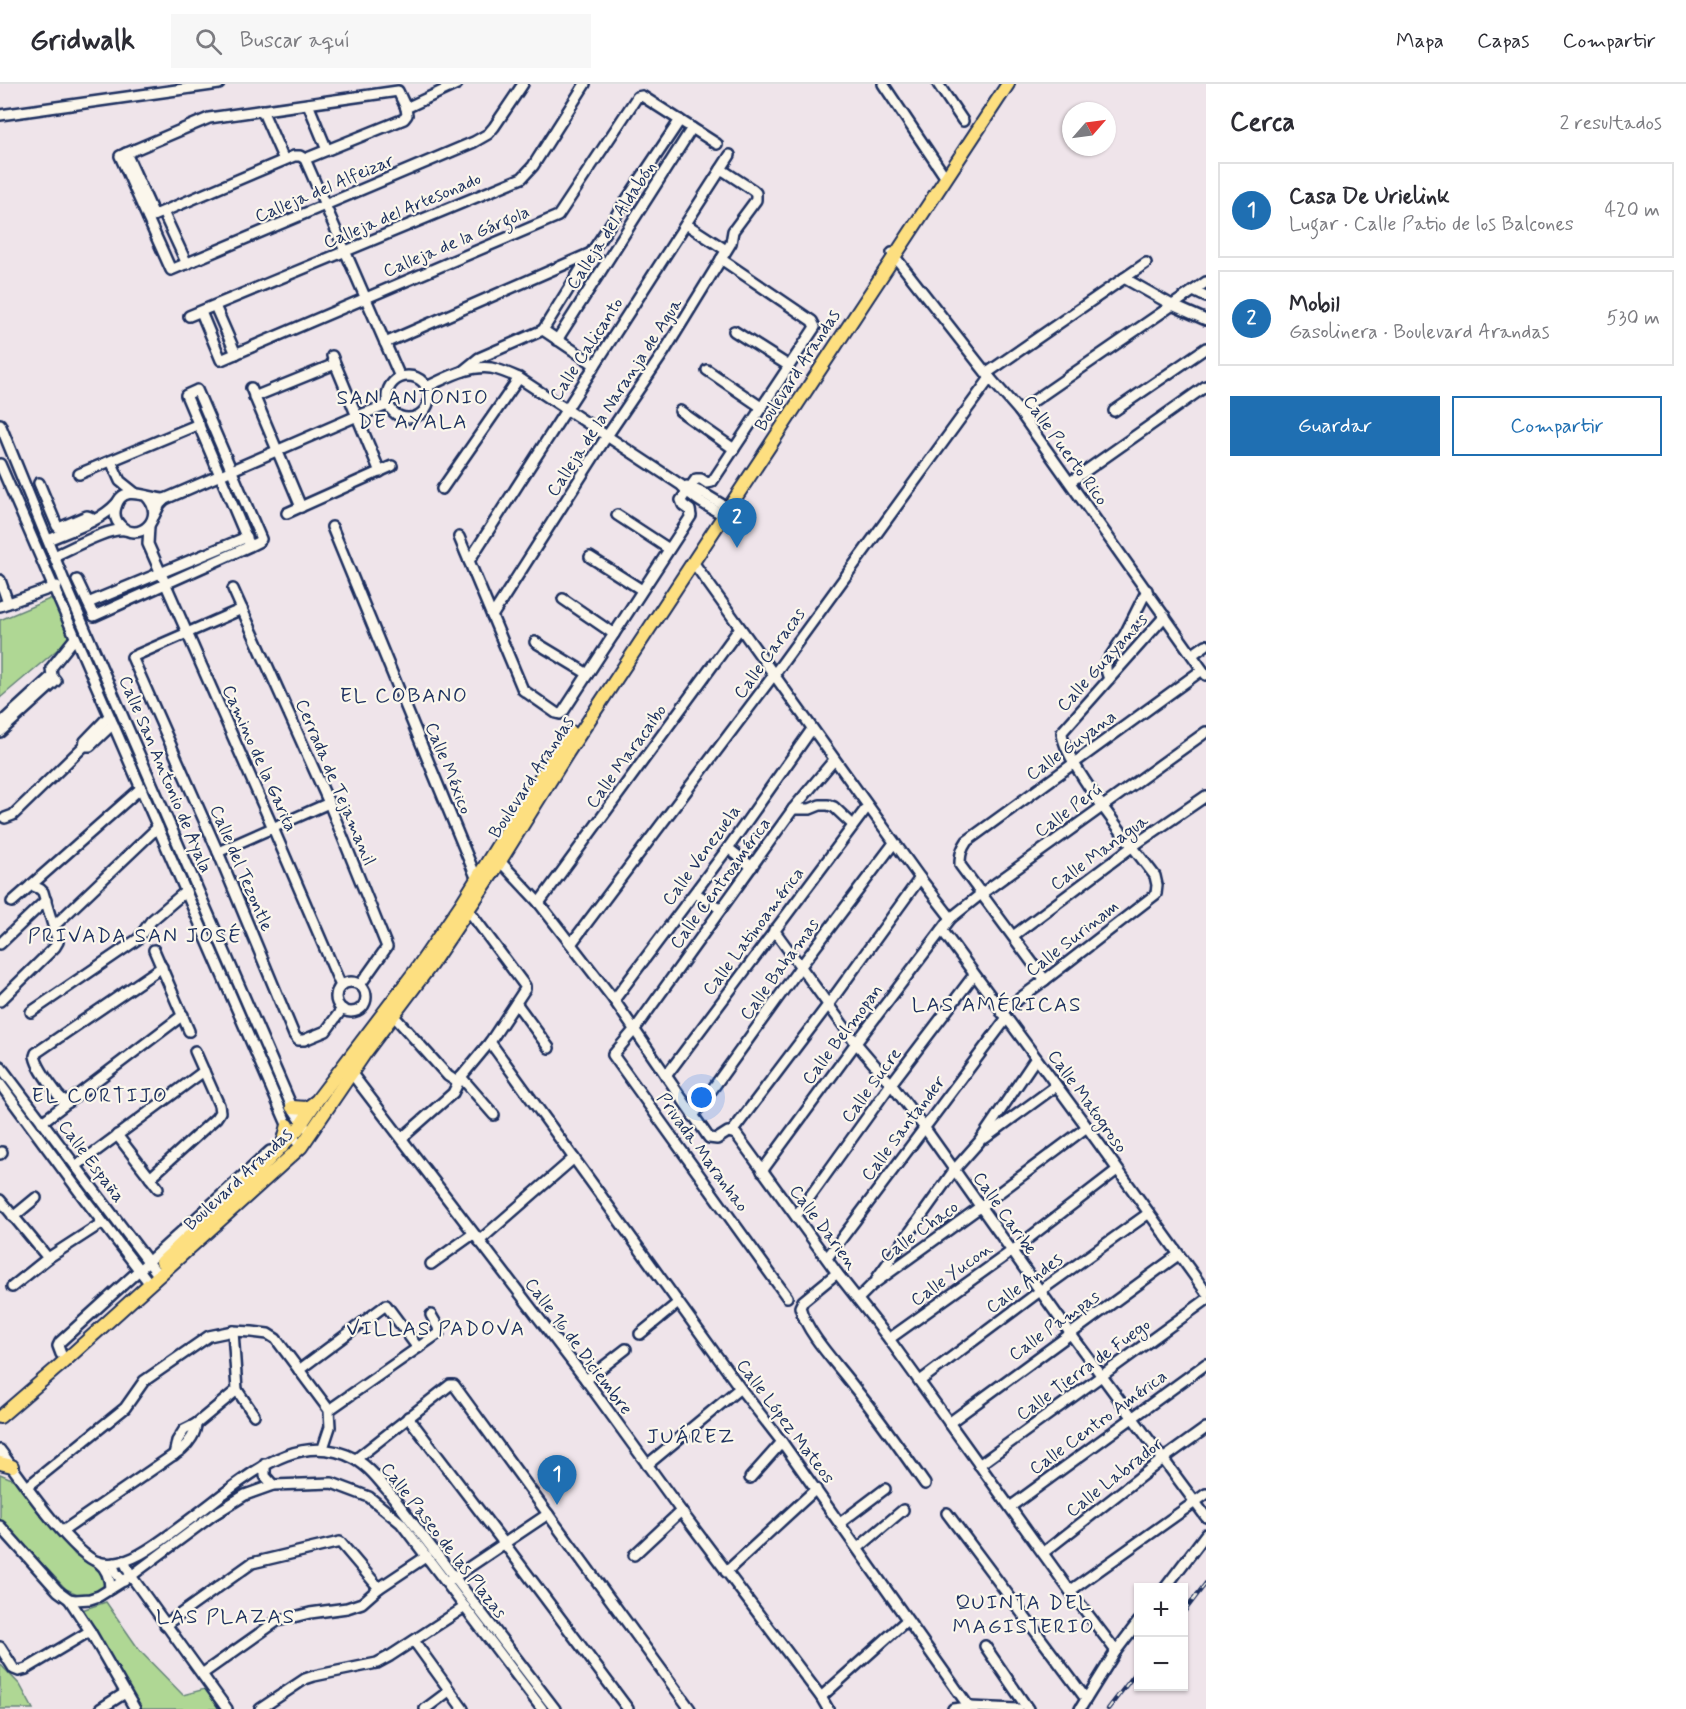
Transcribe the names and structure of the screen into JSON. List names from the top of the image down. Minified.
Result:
{"streets":{"main road":["Boulevard Arandas"],"street":["Calleja del Alfeizar","Calleja del Artesonado","Calleja del Aldabón","Calleja de la Gárgola","Calle Calicanto","Calleja de la Naranja de Agua","Calle Puerto Rico","Calle Caracas","Calle Guayanas","Calle Guyana","Calle Maracaibo","Camino de la Garita","Calle México","Calle San Antonio de Ayala","Cerrada de Tejamanil","Calle Perú","Calle Managua","Calle Venezuela","Calle del Tezontle","Calle Centroamérica","Calle Latinoamérica","Calle Surinam","Calle Bahamas","Calle Belmopan","Calle Sucre","Calle Matogroso","Calle Santander","Privada Maranhao","Calle España","Calle Caribe","Calle Darien","Calle Chaco","Calle Yucon","Calle Andes","Calle Pampas","Calle 16 de Diciembre","Calle Tierra de Fuego","Calle López Mateos","Calle Centro América","Calle Labrador","Calle Paseo de las Plazas"]},"crossings":[["Calleja del Artesonado","Calleja de la Gárgola"],["Calleja del Aldabón","Calleja de la Gárgola"],["Calle Calicanto","Calleja de la Naranja de Agua"],["Boulevard Arandas","Calle Puerto Rico"],["Boulevard Arandas","Calle México"],["Boulevard Arandas","Calle San Antonio de Ayala"],["Boulevard Arandas","Calle España"],["Boulevard Arandas","Calle 16 de Diciembre"],["Calle Puerto Rico","Calle Caracas"],["Calle Puerto Rico","Calle Guayanas"],["Calle Puerto Rico","Calle Guyana"],["Calle Guayanas","Calle Guyana"],["Calle Guyana","Calle Perú"],["Camino de la Garita","Cerrada de Tejamanil"],["Camino de la Garita","Calle del Tezontle"],["Cerrada de Tejamanil","Calle del Tezontle"],["Calle Perú","Calle Belmopan"],["Calle Managua","Calle Surinam"],["Calle Centroamérica","Privada Maranhao"],["Calle Latinoamérica","Calle Caribe"],["Calle Surinam","Calle Matogroso"],["Calle Surinam","Calle Santander"],["Calle Bahamas","Calle Caribe"],["Calle Belmopan","Calle Matogroso"],["Calle Belmopan","Calle Caribe"],["Calle Belmopan","Calle Darien"],["Calle Sucre","Calle Matogroso"],["Calle Sucre","Calle Caribe"],["Calle Sucre","Calle Darien"],["Calle Matogroso","Calle Santander"],["Calle Matogroso","Calle Chaco"],["Calle Matogroso","Calle Yucon"],["Calle Matogroso","Calle Andes"],["Calle Matogroso","Calle Pampas"],["Calle Santander","Calle Caribe"],["Calle Santander","Calle Darien"],["Calle Caribe","Calle Chaco"],["Calle Caribe","Calle Yucon"],["Calle Caribe","Calle Andes"],["Calle Caribe","Calle Pampas"],["Calle Caribe","Calle Tierra de Fuego"],["Calle Caribe","Calle Centro América"],["Calle Caribe","Calle Labrador"],["Calle Darien","Calle Chaco"],["Calle Darien","Calle Yucon"],["Calle Darien","Calle Andes"],["Calle Darien","Calle Pampas"],["Calle Darien","Calle Tierra de Fuego"],["Calle Darien","Calle Centro América"],["Calle Darien","Calle Labrador"]],"districts":["SAN ANTONIO DE AYALA","EL COBANO","PRIVADA SAN JOSÉ","LAS AMÉRICAS","EL CORTIJO","VILLAS PADOVA","JUÁREZ","QUINTA DEL MAGISTERIO","LAS PLAZAS"],"north":"top right","page":{"header":"Gridwalk","search":"Buscar aquí","nav":["Mapa","Capas","Compartir"],"heading":["Cerca","2 resultados"],"list":[{"mark":"1","name":"Casa De Urielink","note":"Lugar · Calle Patio de los Balcones","value":"420 m"},{"mark":"2","name":"Mobil","note":"Gasolinera · Boulevard Arandas","value":"530 m"}],"buttons":["Guardar","Compartir"],"pins":["2","1"],"map_buttons":["+","−"]}}
